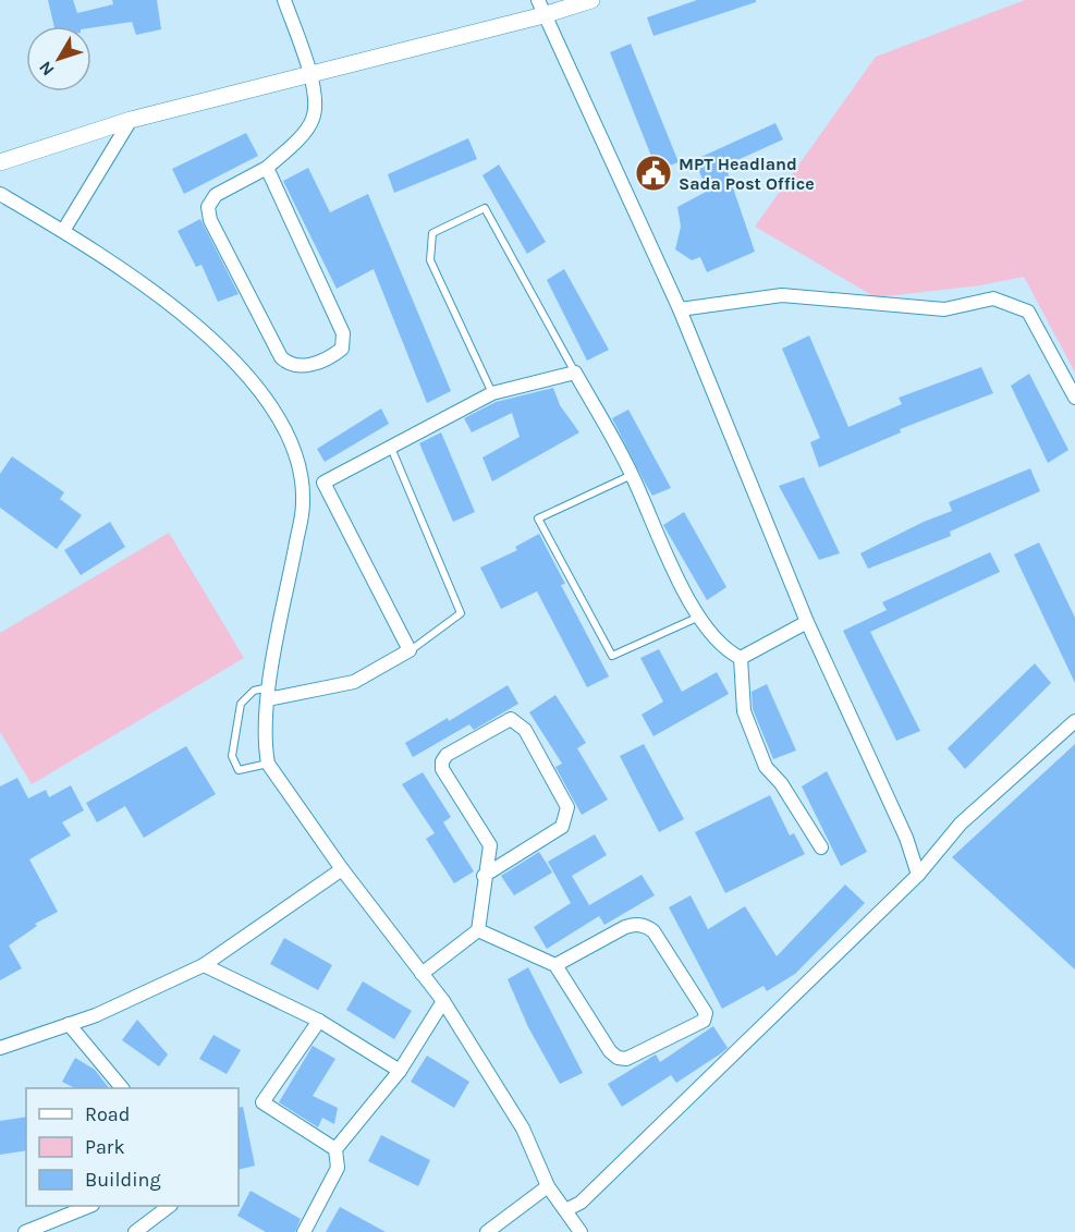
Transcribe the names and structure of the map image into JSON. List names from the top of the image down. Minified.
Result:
{"places":{"public building":["MPT Headland Sada Post Office"]},"legend":["Road","Park","Building"],"north":"bottom left"}
